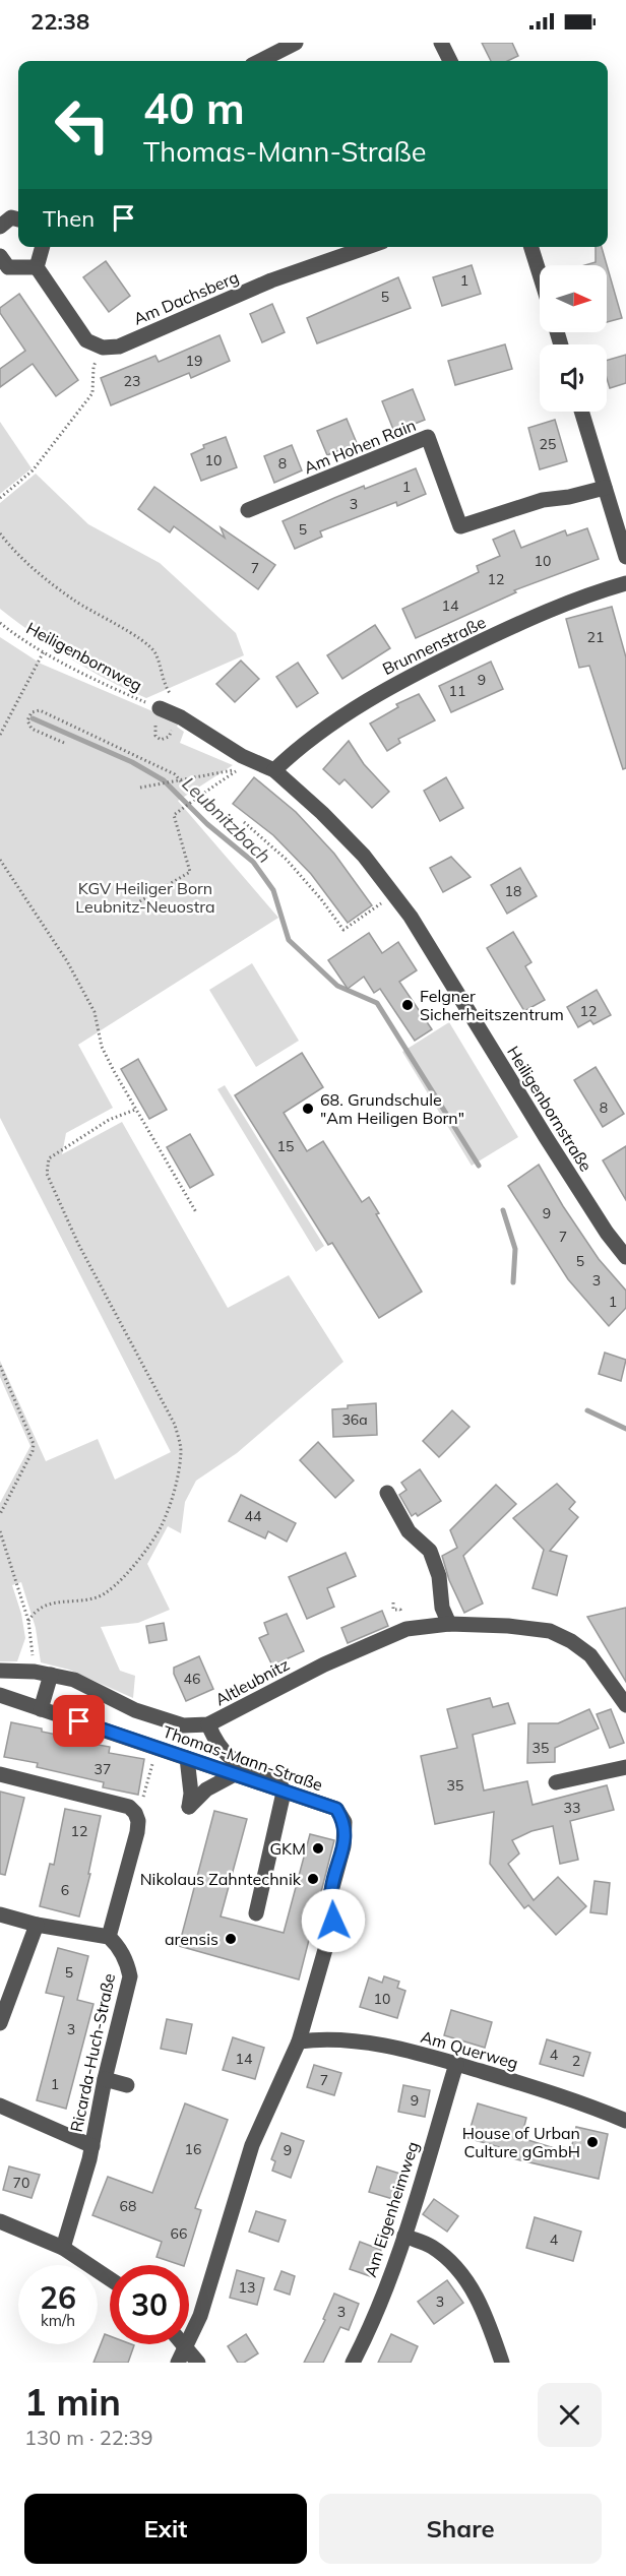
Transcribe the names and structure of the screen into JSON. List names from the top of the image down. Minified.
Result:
{"streets":{"street":["Am Dachsberg","Am Hohen Rain","Brunnenstraße","Heiligenbornstraße","Altleubnitz","Thomas-Mann-Straße","Am Querweg","Ricarda-Huch-Straße","Am Eigenheimweg"],"path":["Heiligenbornweg"]},"crossings":[["Brunnenstraße","Heiligenbornstraße"],["Heiligenbornweg","Heiligenbornstraße"],["Thomas-Mann-Straße","Am Querweg"],["Am Querweg","Am Eigenheimweg"]],"water":["Leubnitzbach"],"parks":["KGV Heiliger Born Leubnitz-Neuostra"],"places":["Felgner Sicherheitszentrum","68. Grundschule \"Am Heiligen Born\"","GKM","Nikolaus Zahntechnik","arensis","House of Urban Culture gGmbH"],"house_numbers":["1","5","19","23","25","10","8","1","3","5","10","7","12","14","21","9","11","18","12","8","15","9","7","5","3","1","36a","44","46","35","37","35","33","12","6","5","10","3","4","14","2","7","1","9","16","9","70","68","66","4","13","3","3"],"north":"right","page":{"status":"22:38","turn":["40 m","Thomas-Mann-Straße"],"then":"Then","speed":"26 km/h","limit":"30","heading":["1 min","130 m · 22:39"],"buttons":["Exit","Share"]}}
